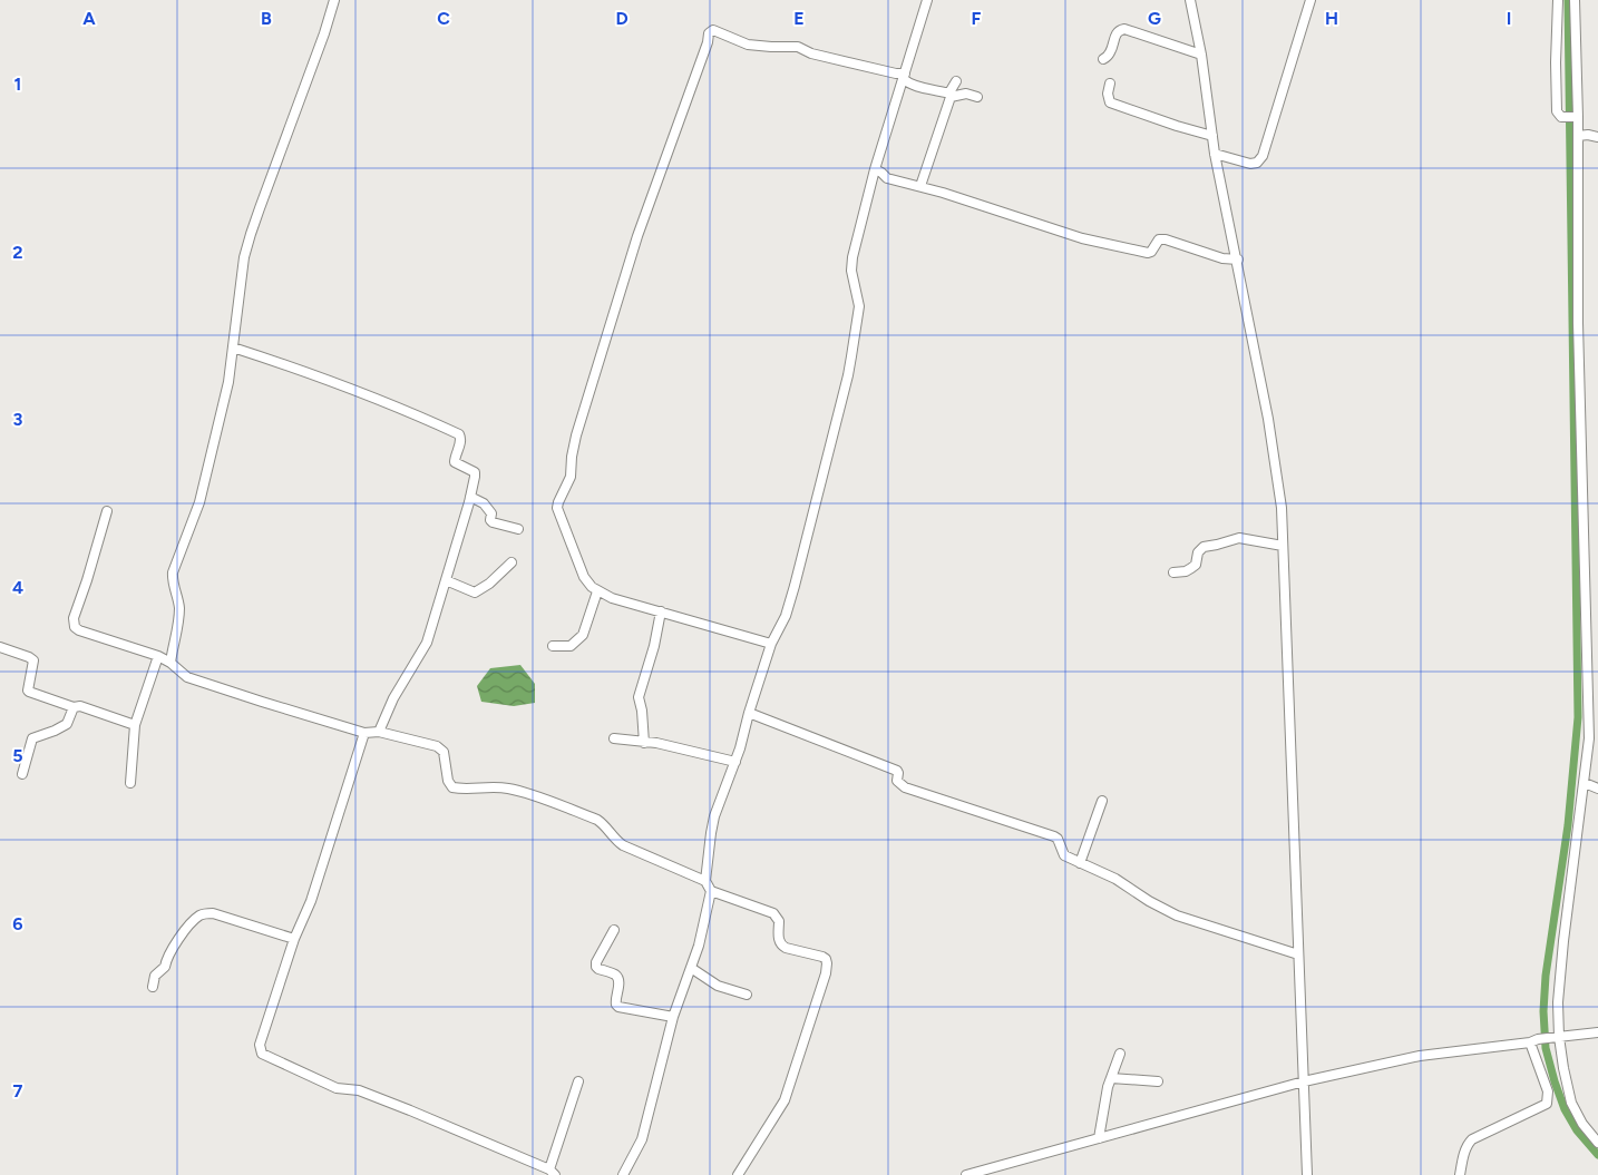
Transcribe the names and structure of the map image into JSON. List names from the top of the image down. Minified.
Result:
{"grid":{"columns":["A","B","C","D","E","F","G","H","I"],"rows":["1","2","3","4","5","6","7"]}}
